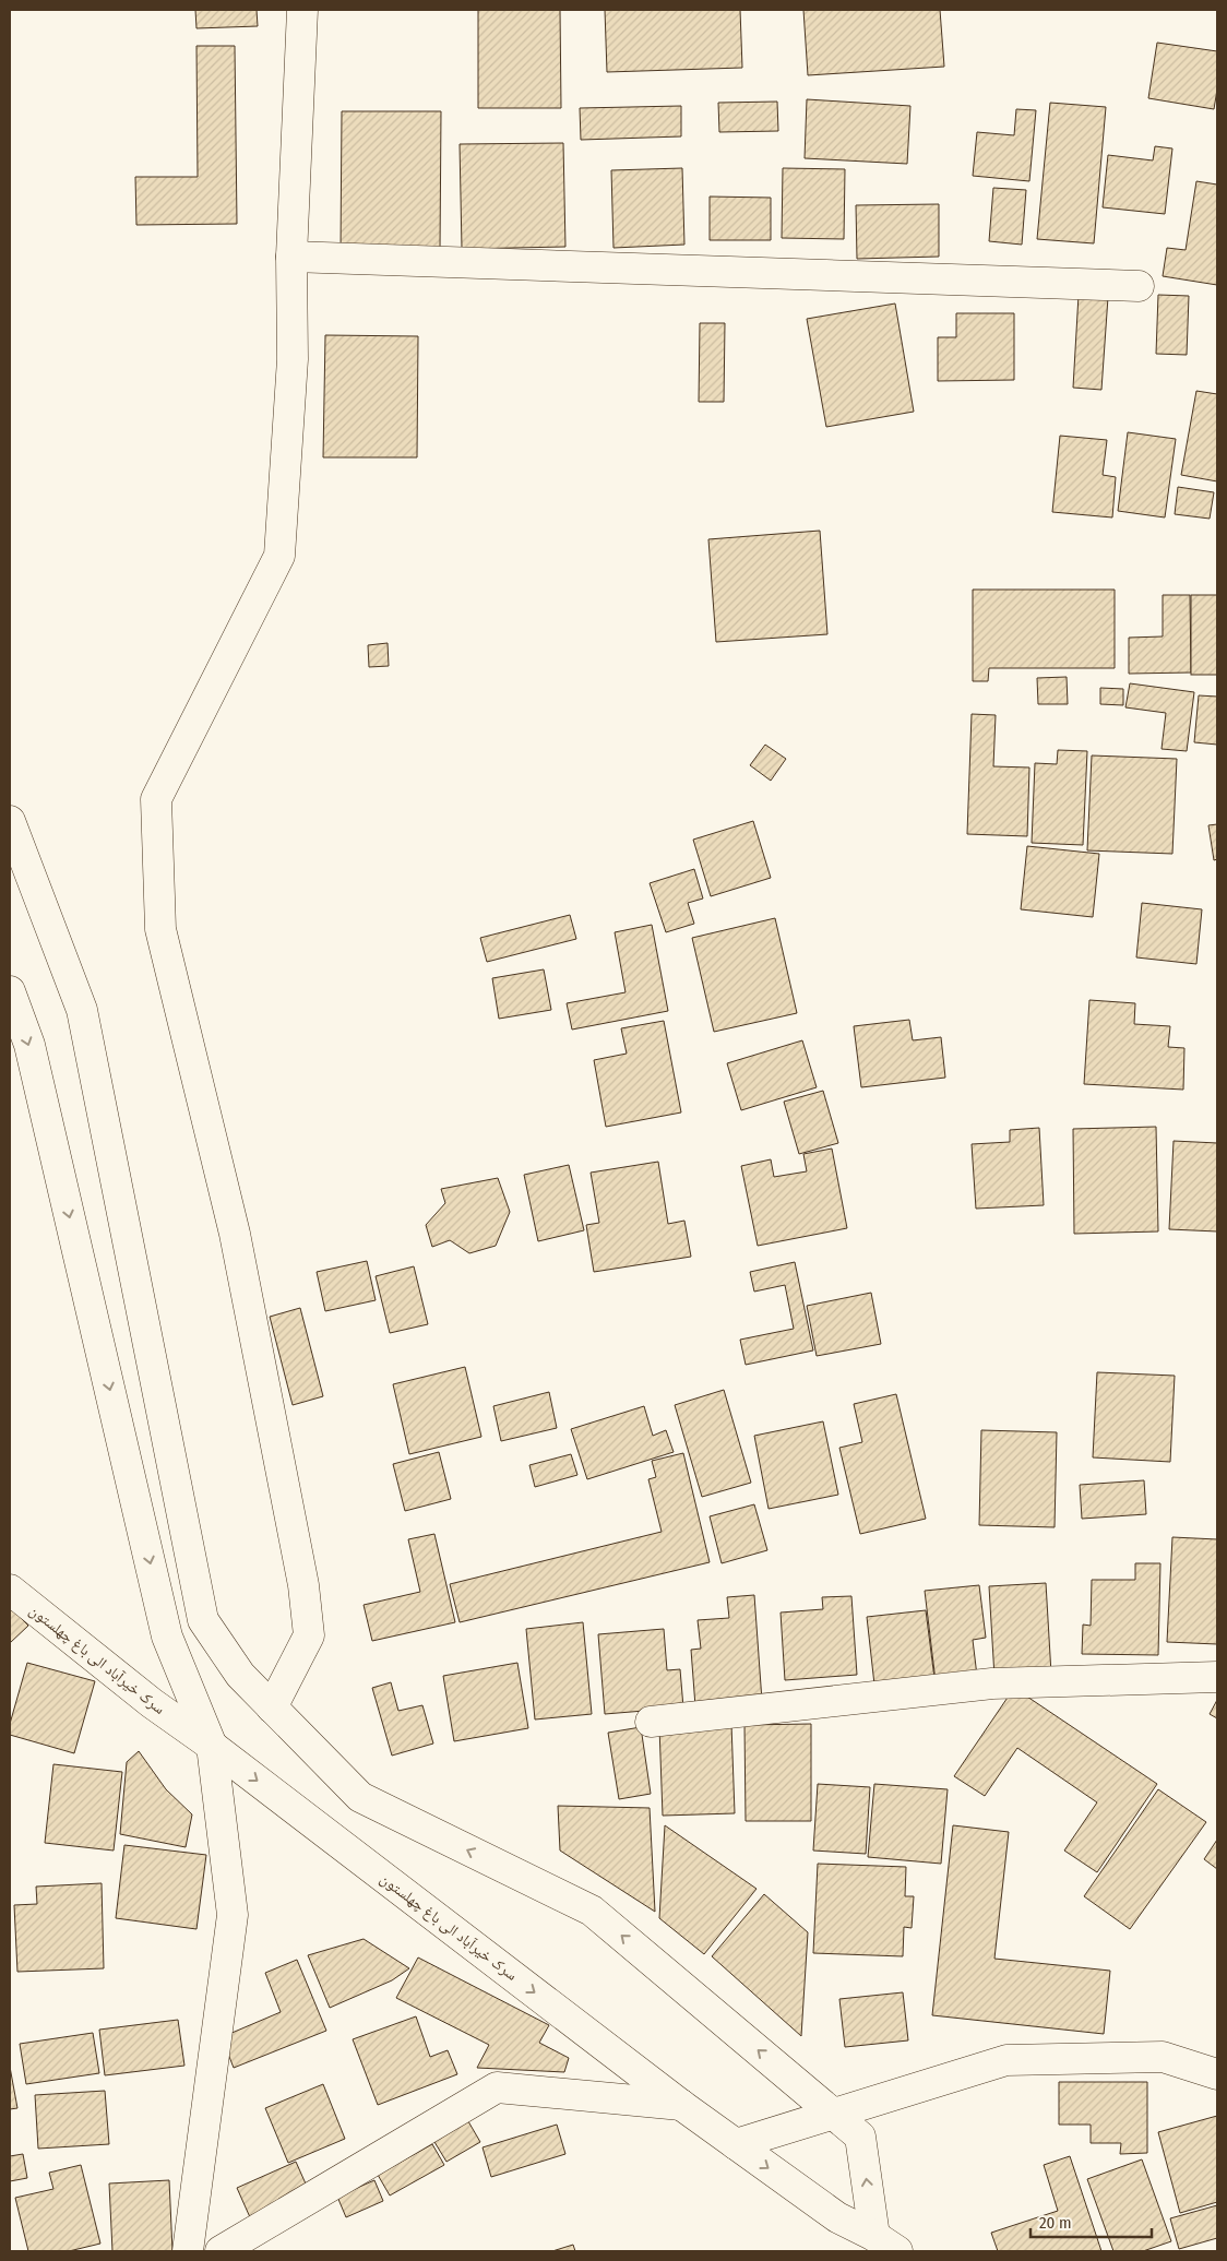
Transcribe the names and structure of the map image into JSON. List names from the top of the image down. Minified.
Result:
{"streets":{"street":["سرک خیرآباد الی باغ چهلستون"]},"scale_bar":"20 m"}
